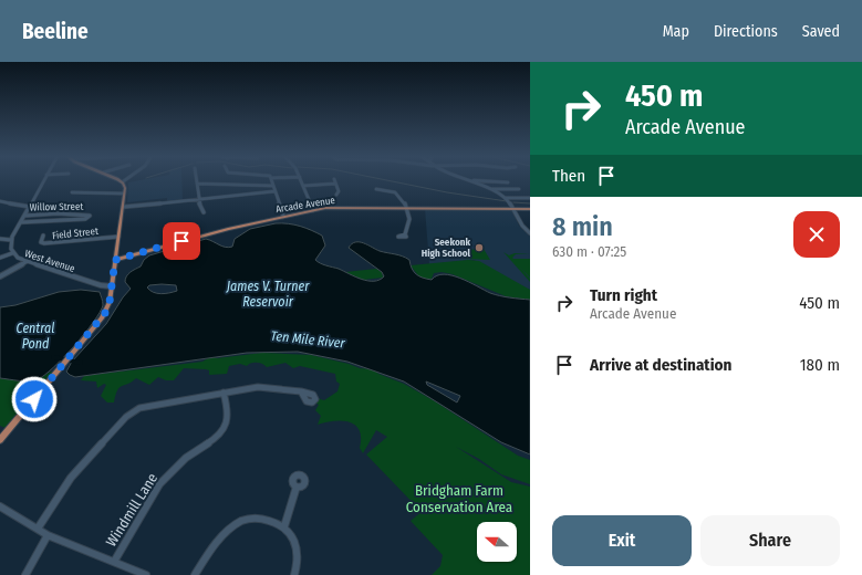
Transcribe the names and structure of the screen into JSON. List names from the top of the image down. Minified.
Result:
{"streets":{"main road":["Arcade Avenue"],"street":["Willow Street","Field Street","West Avenue","Windmill Lane"]},"crossings":[["Willow Street","West Avenue"]],"water":["James V. Turner Reservoir","Central Pond","Ten Mile River"],"parks":["Bridgham Farm Conservation Area"],"places":["Seekonk High School"],"north":"left","page":{"header":"Beeline","nav":["Map","Directions","Saved"],"turn":["450 m","Arcade Avenue"],"then":"Then","heading":["8 min","630 m · 07:25"],"list":[{"name":"Turn right","note":"Arcade Avenue","value":"450 m"},{"name":"Arrive at destination","value":"180 m"}],"buttons":["Exit","Share"]}}
